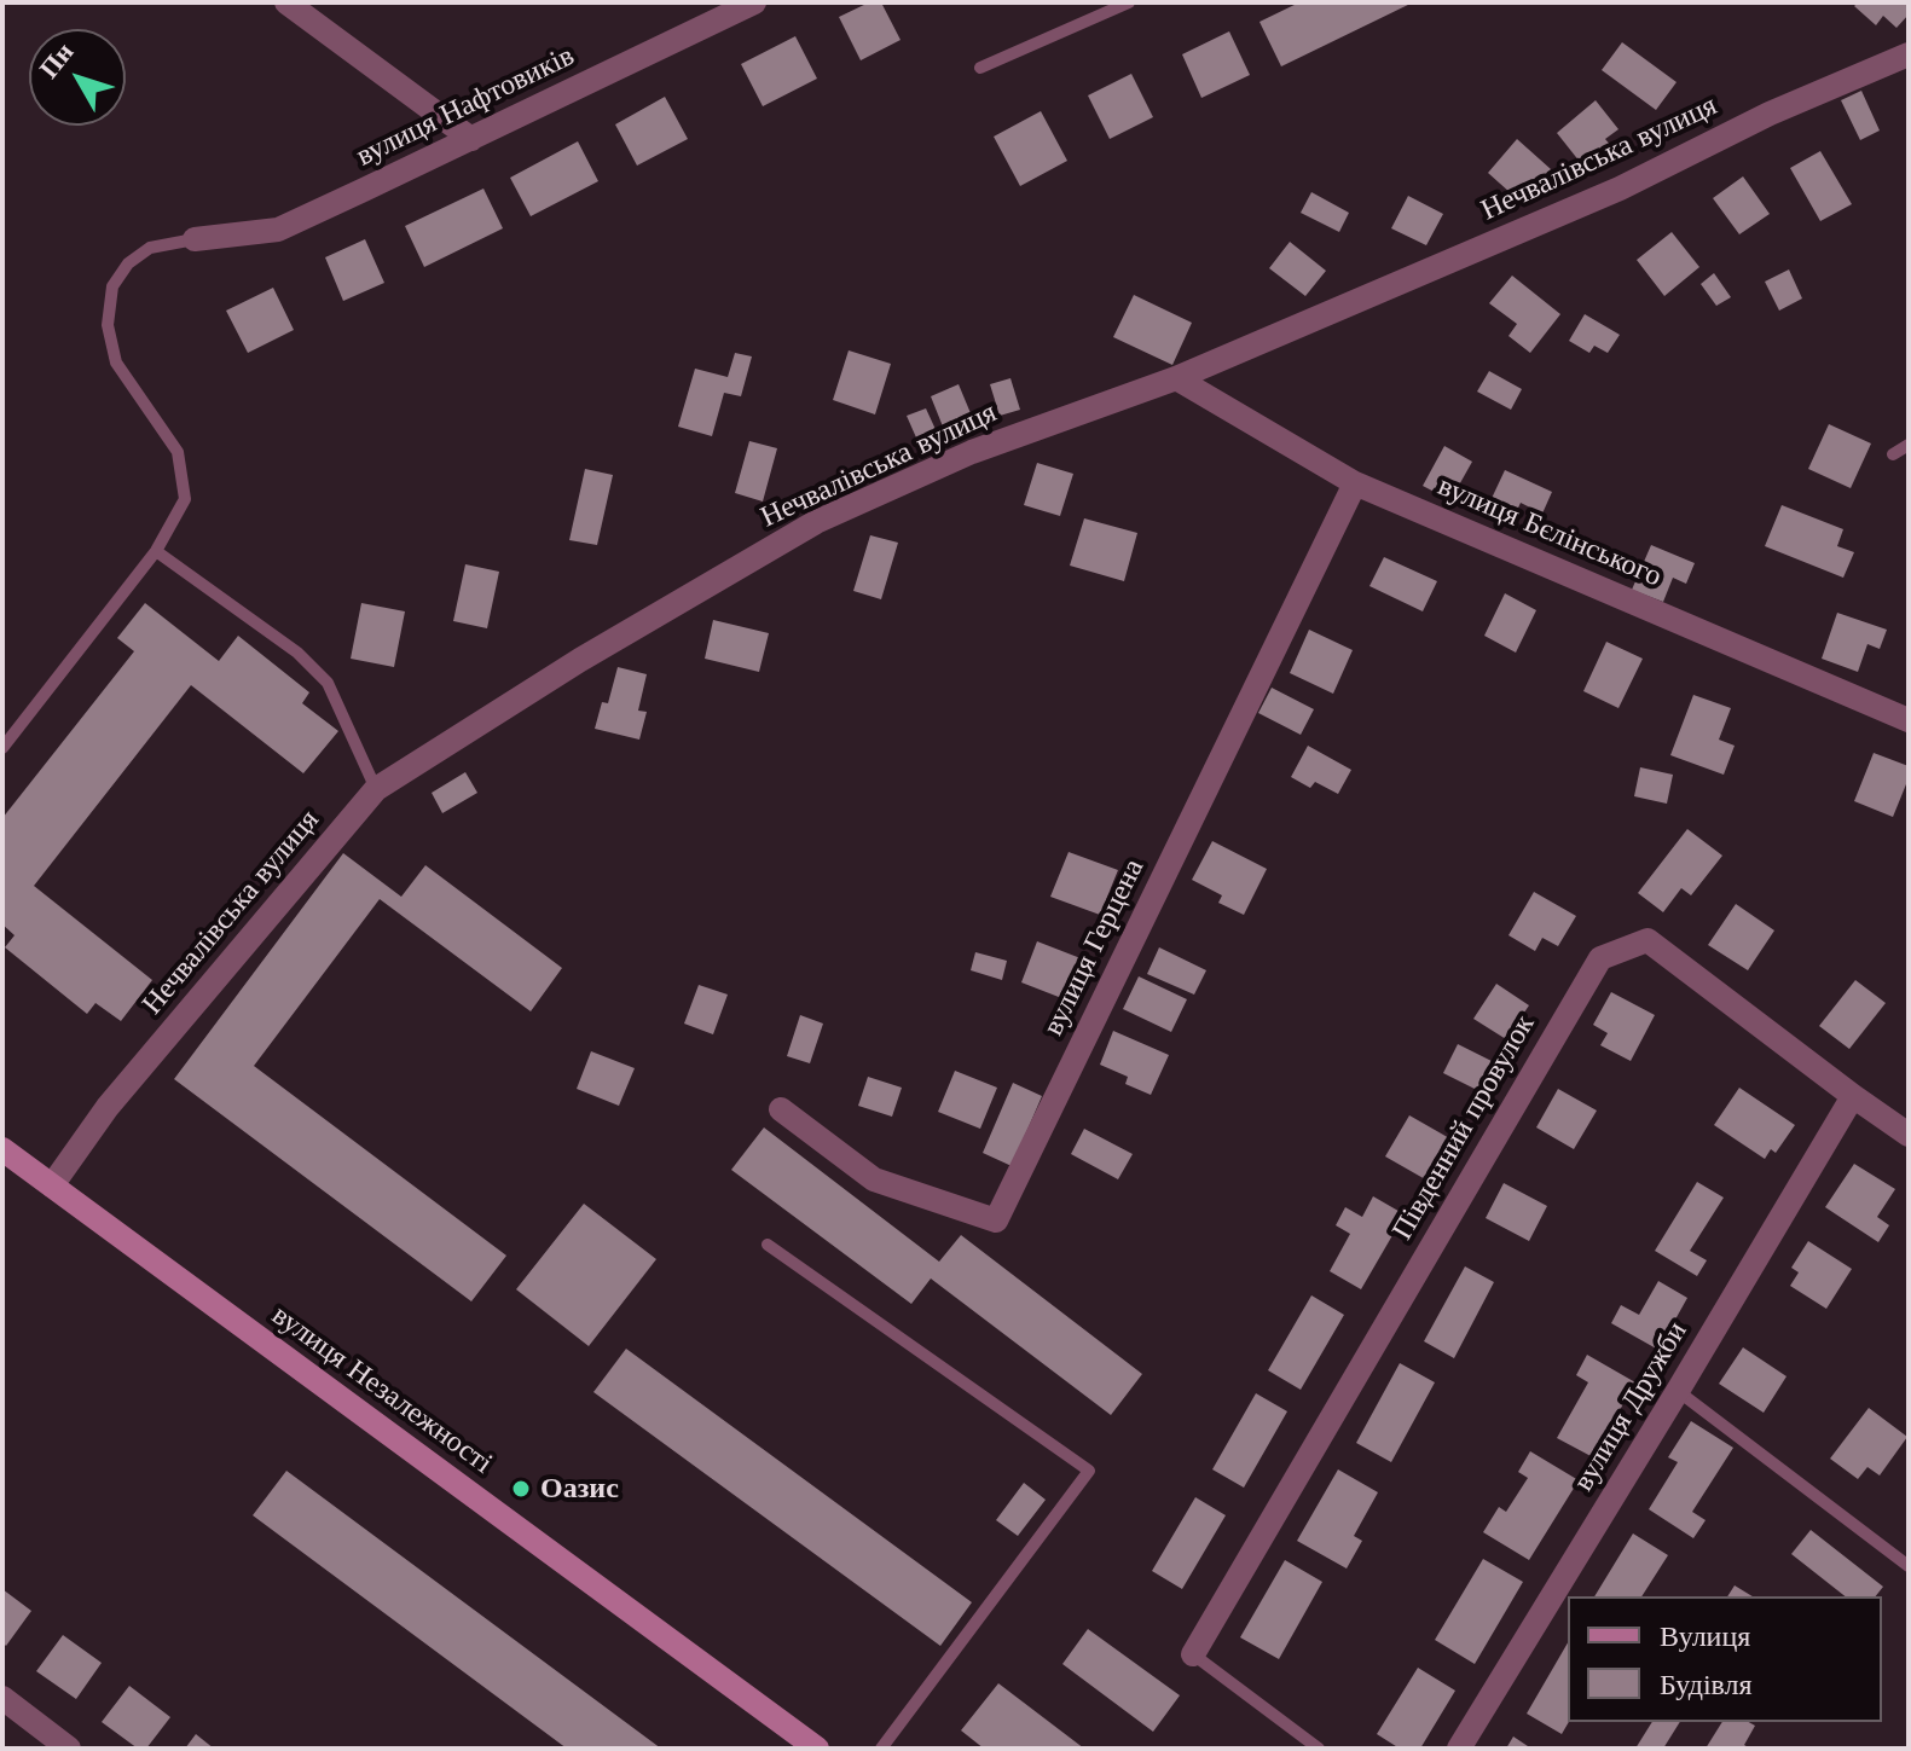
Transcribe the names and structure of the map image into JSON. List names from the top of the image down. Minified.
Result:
{"streets":{"street":["вулиця Нафтовиків","Нечвалівська вулиця","вулиця Бєлінського","вулиця Герцена","Південний провулок","вулиця Незалежності","вулиця Дружби"]},"crossings":[["Нечвалівська вулиця","вулиця Бєлінського"],["Нечвалівська вулиця","вулиця Незалежності"],["вулиця Бєлінського","вулиця Герцена"],["Південний провулок","вулиця Дружби"]],"places":["Оазис"],"legend":["Вулиця","Будівля"],"north":"top left"}
